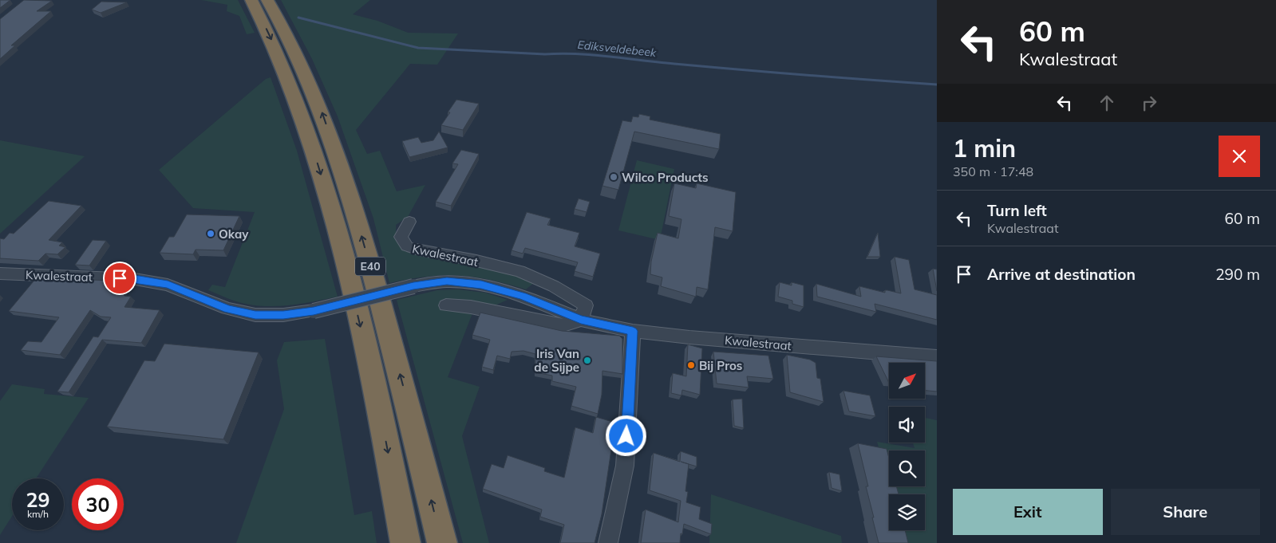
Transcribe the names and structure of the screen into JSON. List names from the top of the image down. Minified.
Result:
{"streets":{"highway":["E40"],"street":["Kwalestraat"]},"water":["Ediksveldebeek"],"places":["Wilco Products","Okay","Iris Van de Sijpe","Bij Pros"],"north":"top right","page":{"turn":["60 m","Kwalestraat"],"heading":["1 min","350 m · 17:48"],"list":[{"name":"Turn left","note":"Kwalestraat","value":"60 m"},{"name":"Arrive at destination","value":"290 m"}],"speed":"29 km/h","limit":"30","buttons":["Exit","Share"]}}
